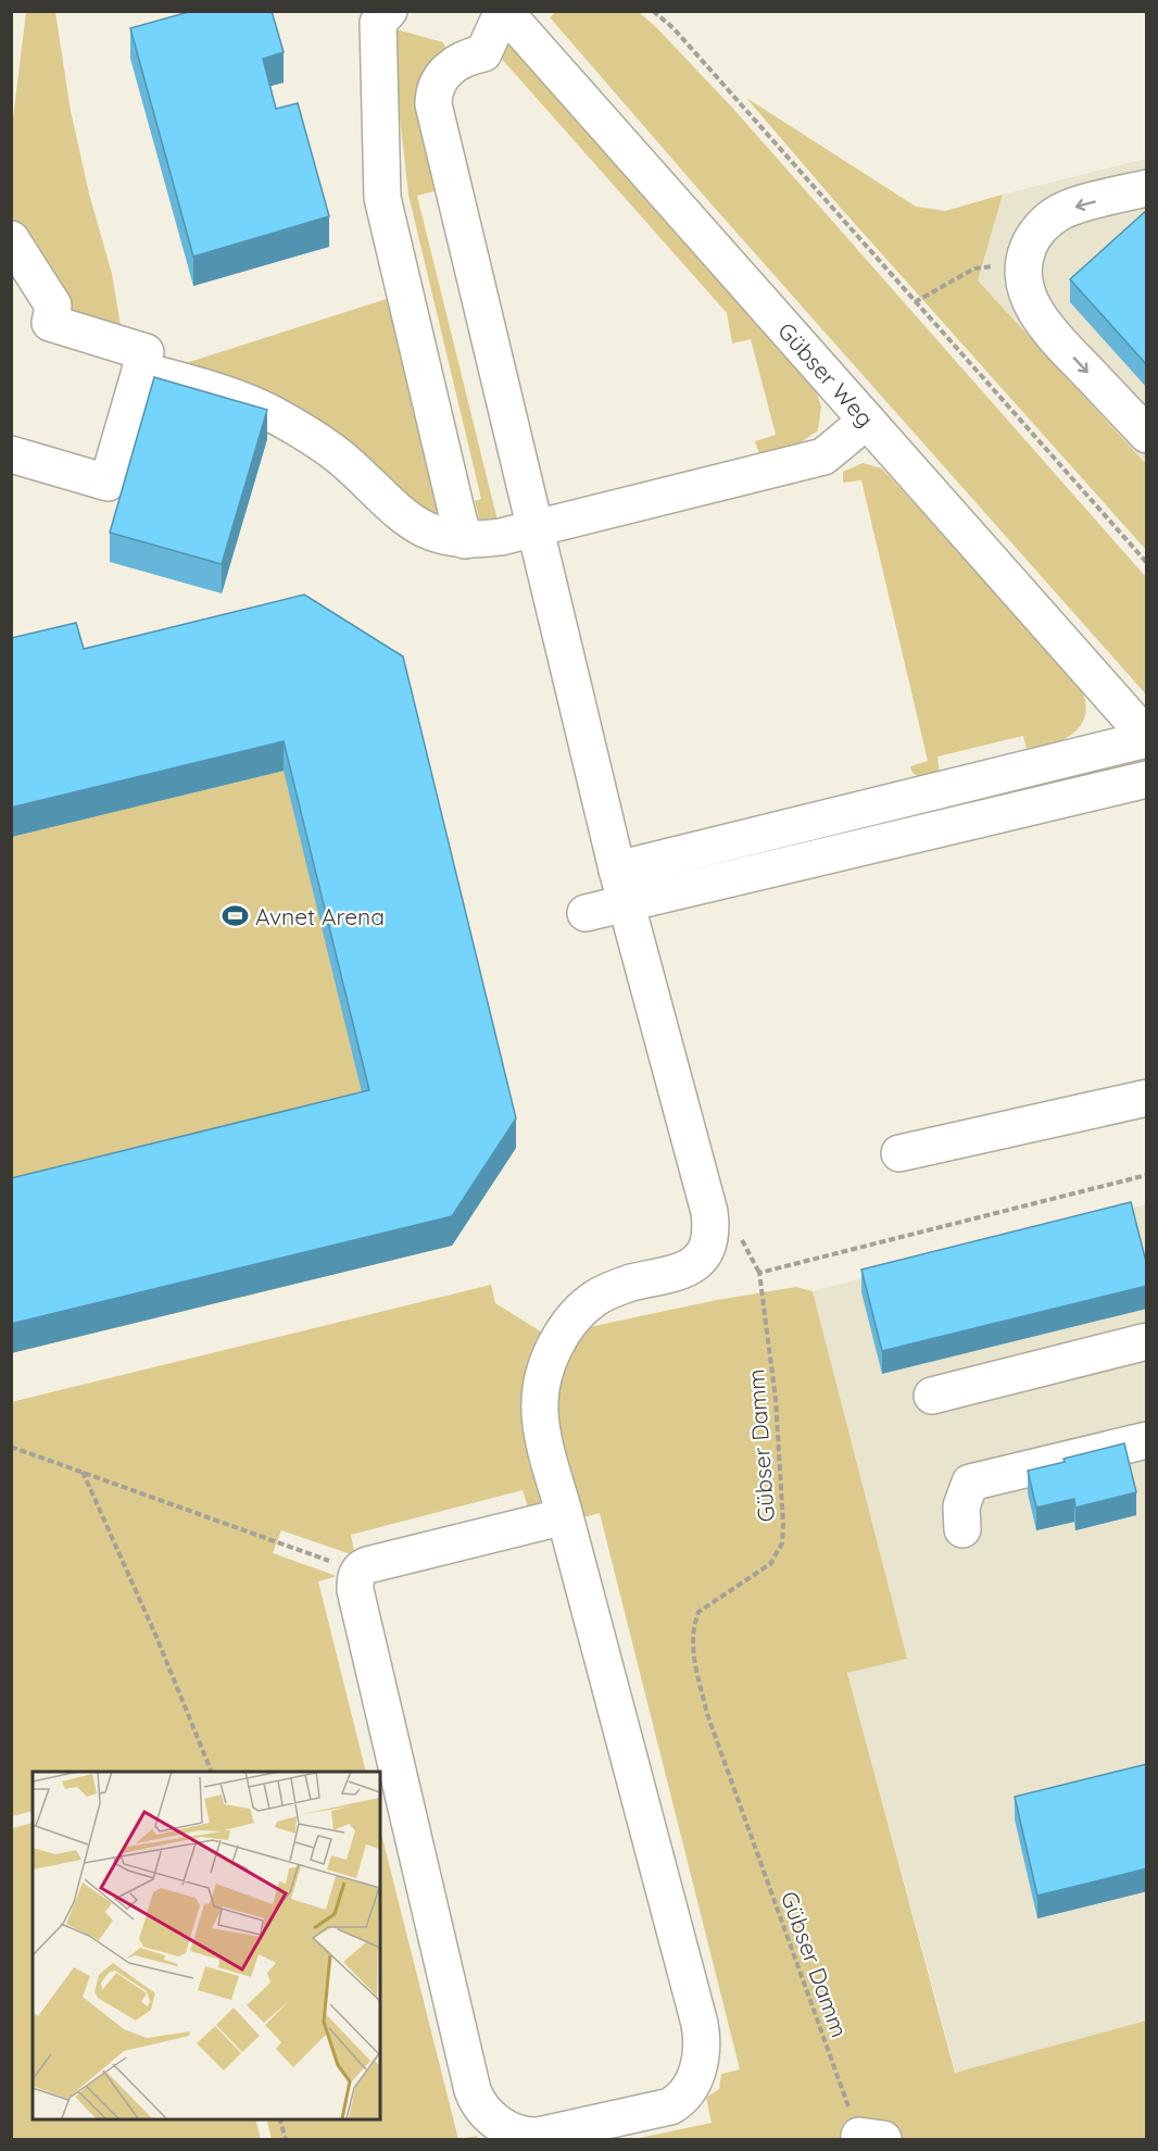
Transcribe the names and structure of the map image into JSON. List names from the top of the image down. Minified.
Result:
{"streets":{"street":["Gübser Weg"],"path":["Gübser Damm"]},"places":{"sports":["Avnet Arena"]}}
